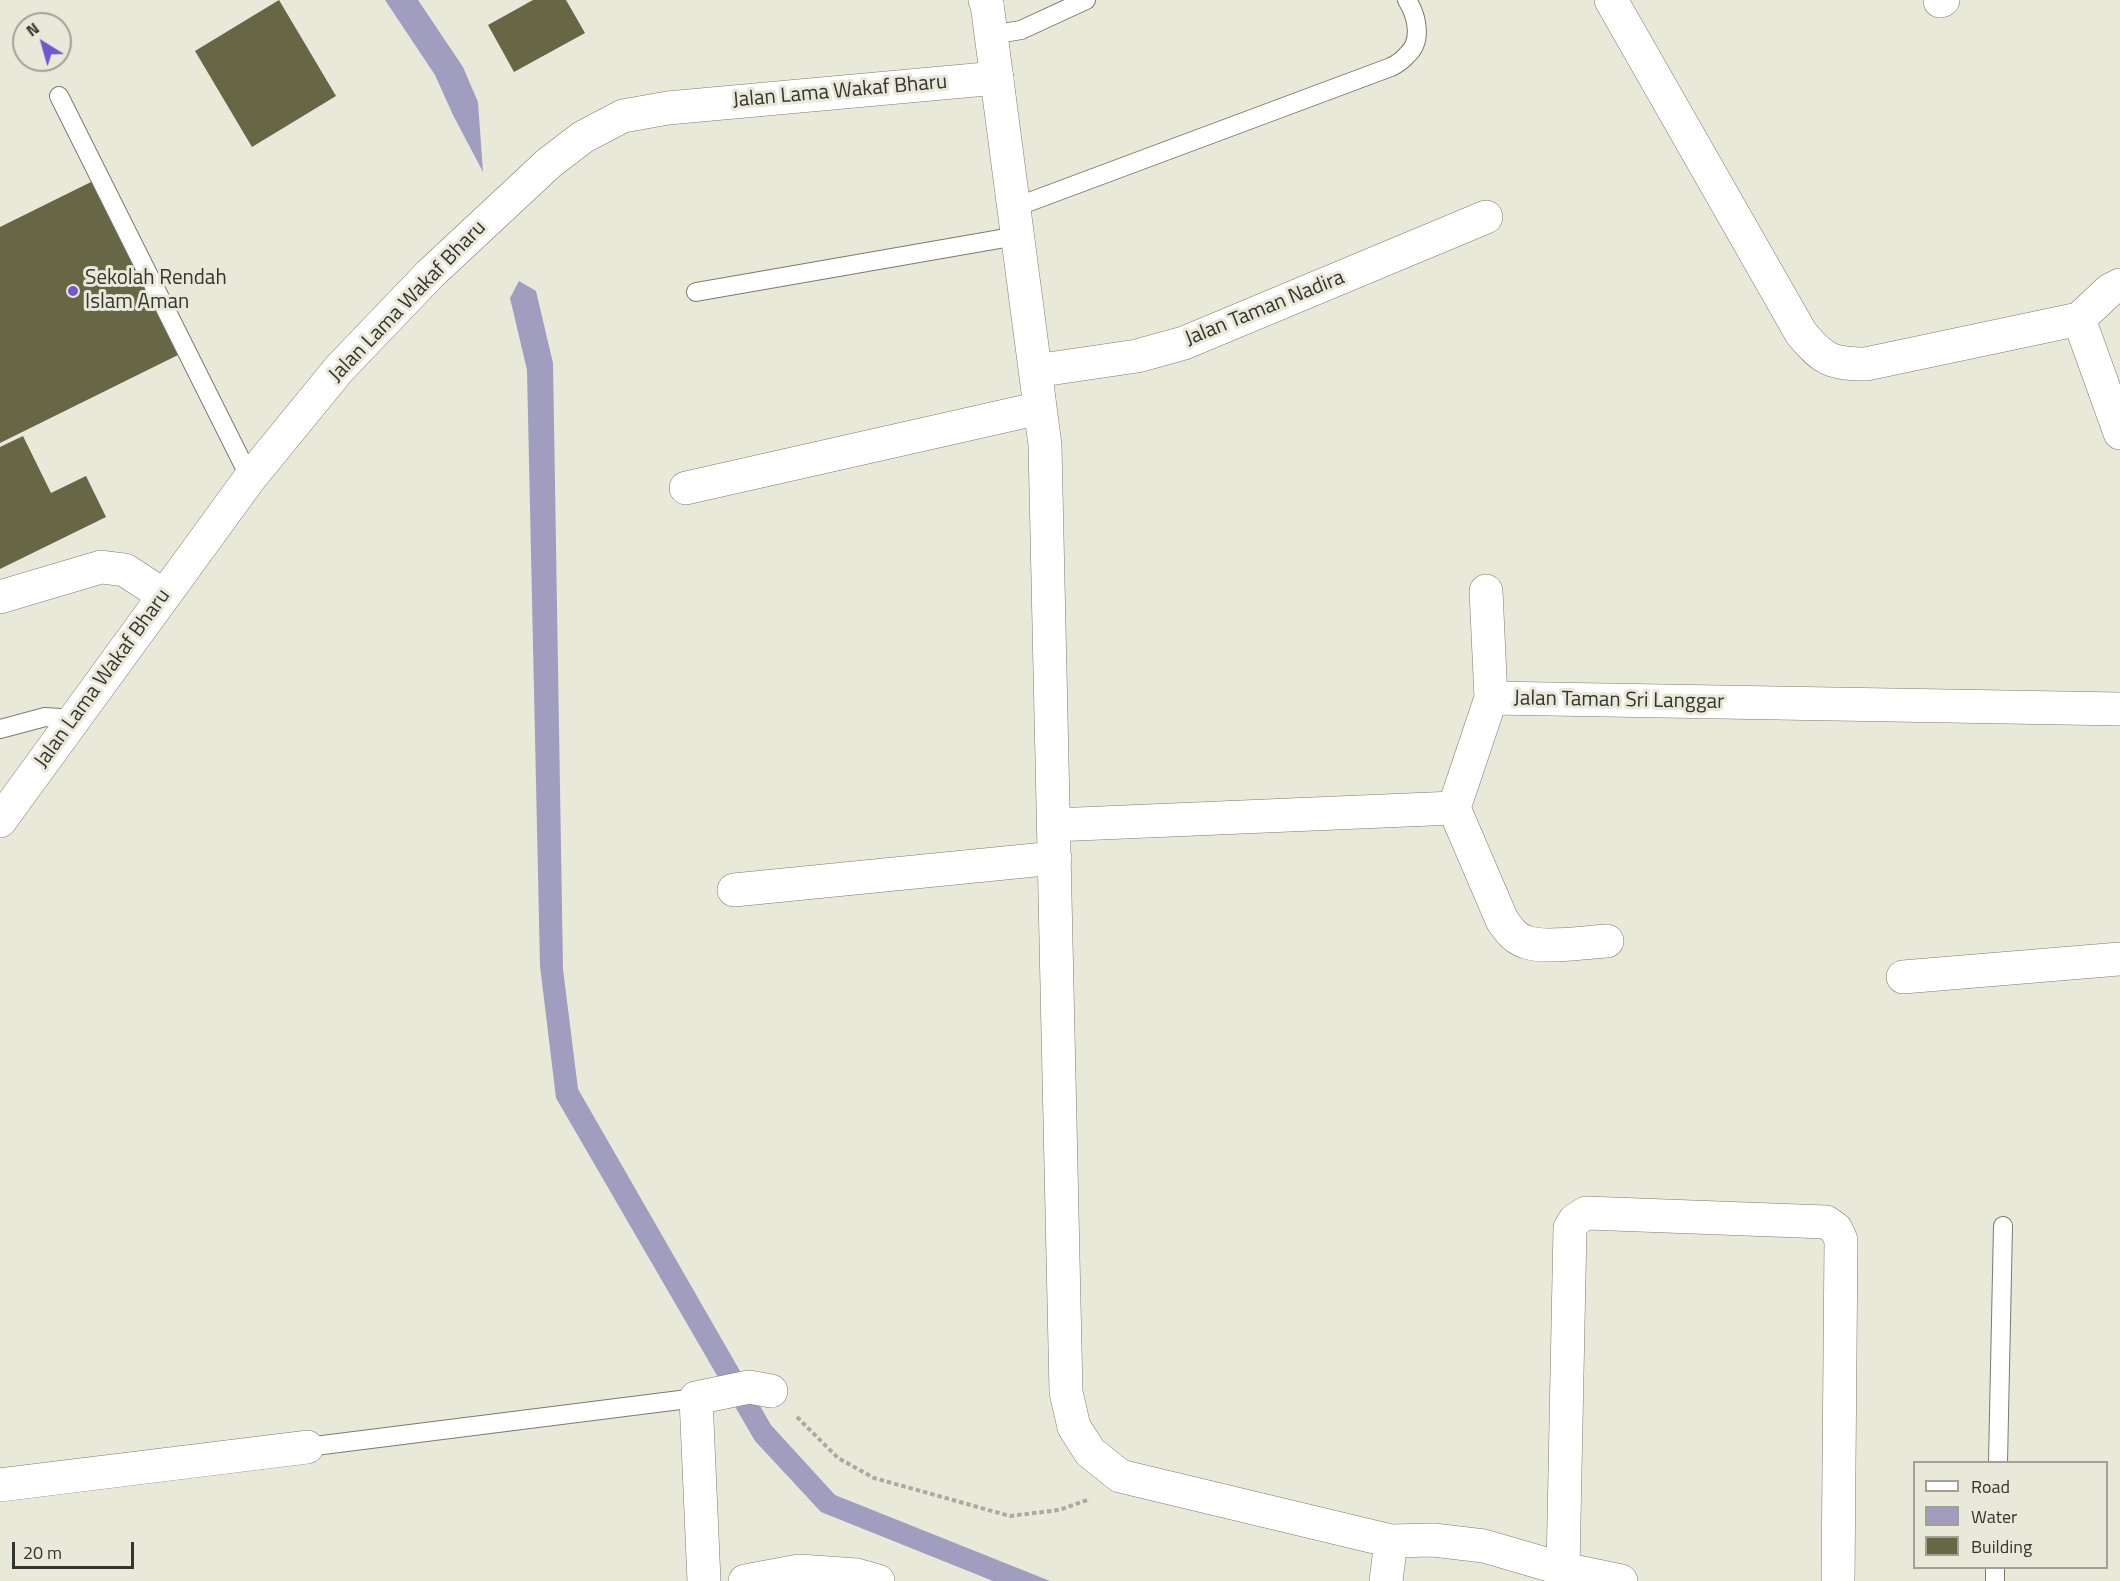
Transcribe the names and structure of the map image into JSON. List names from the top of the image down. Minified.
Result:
{"streets":{"street":["Jalan Lama Wakaf Bharu","Jalan Taman Nadira","Jalan Taman Sri Langgar"]},"places":["Sekolah Rendah Islam Aman"],"legend":["Road","Water","Building"],"scale_bar":"20 m","north":"top left"}
